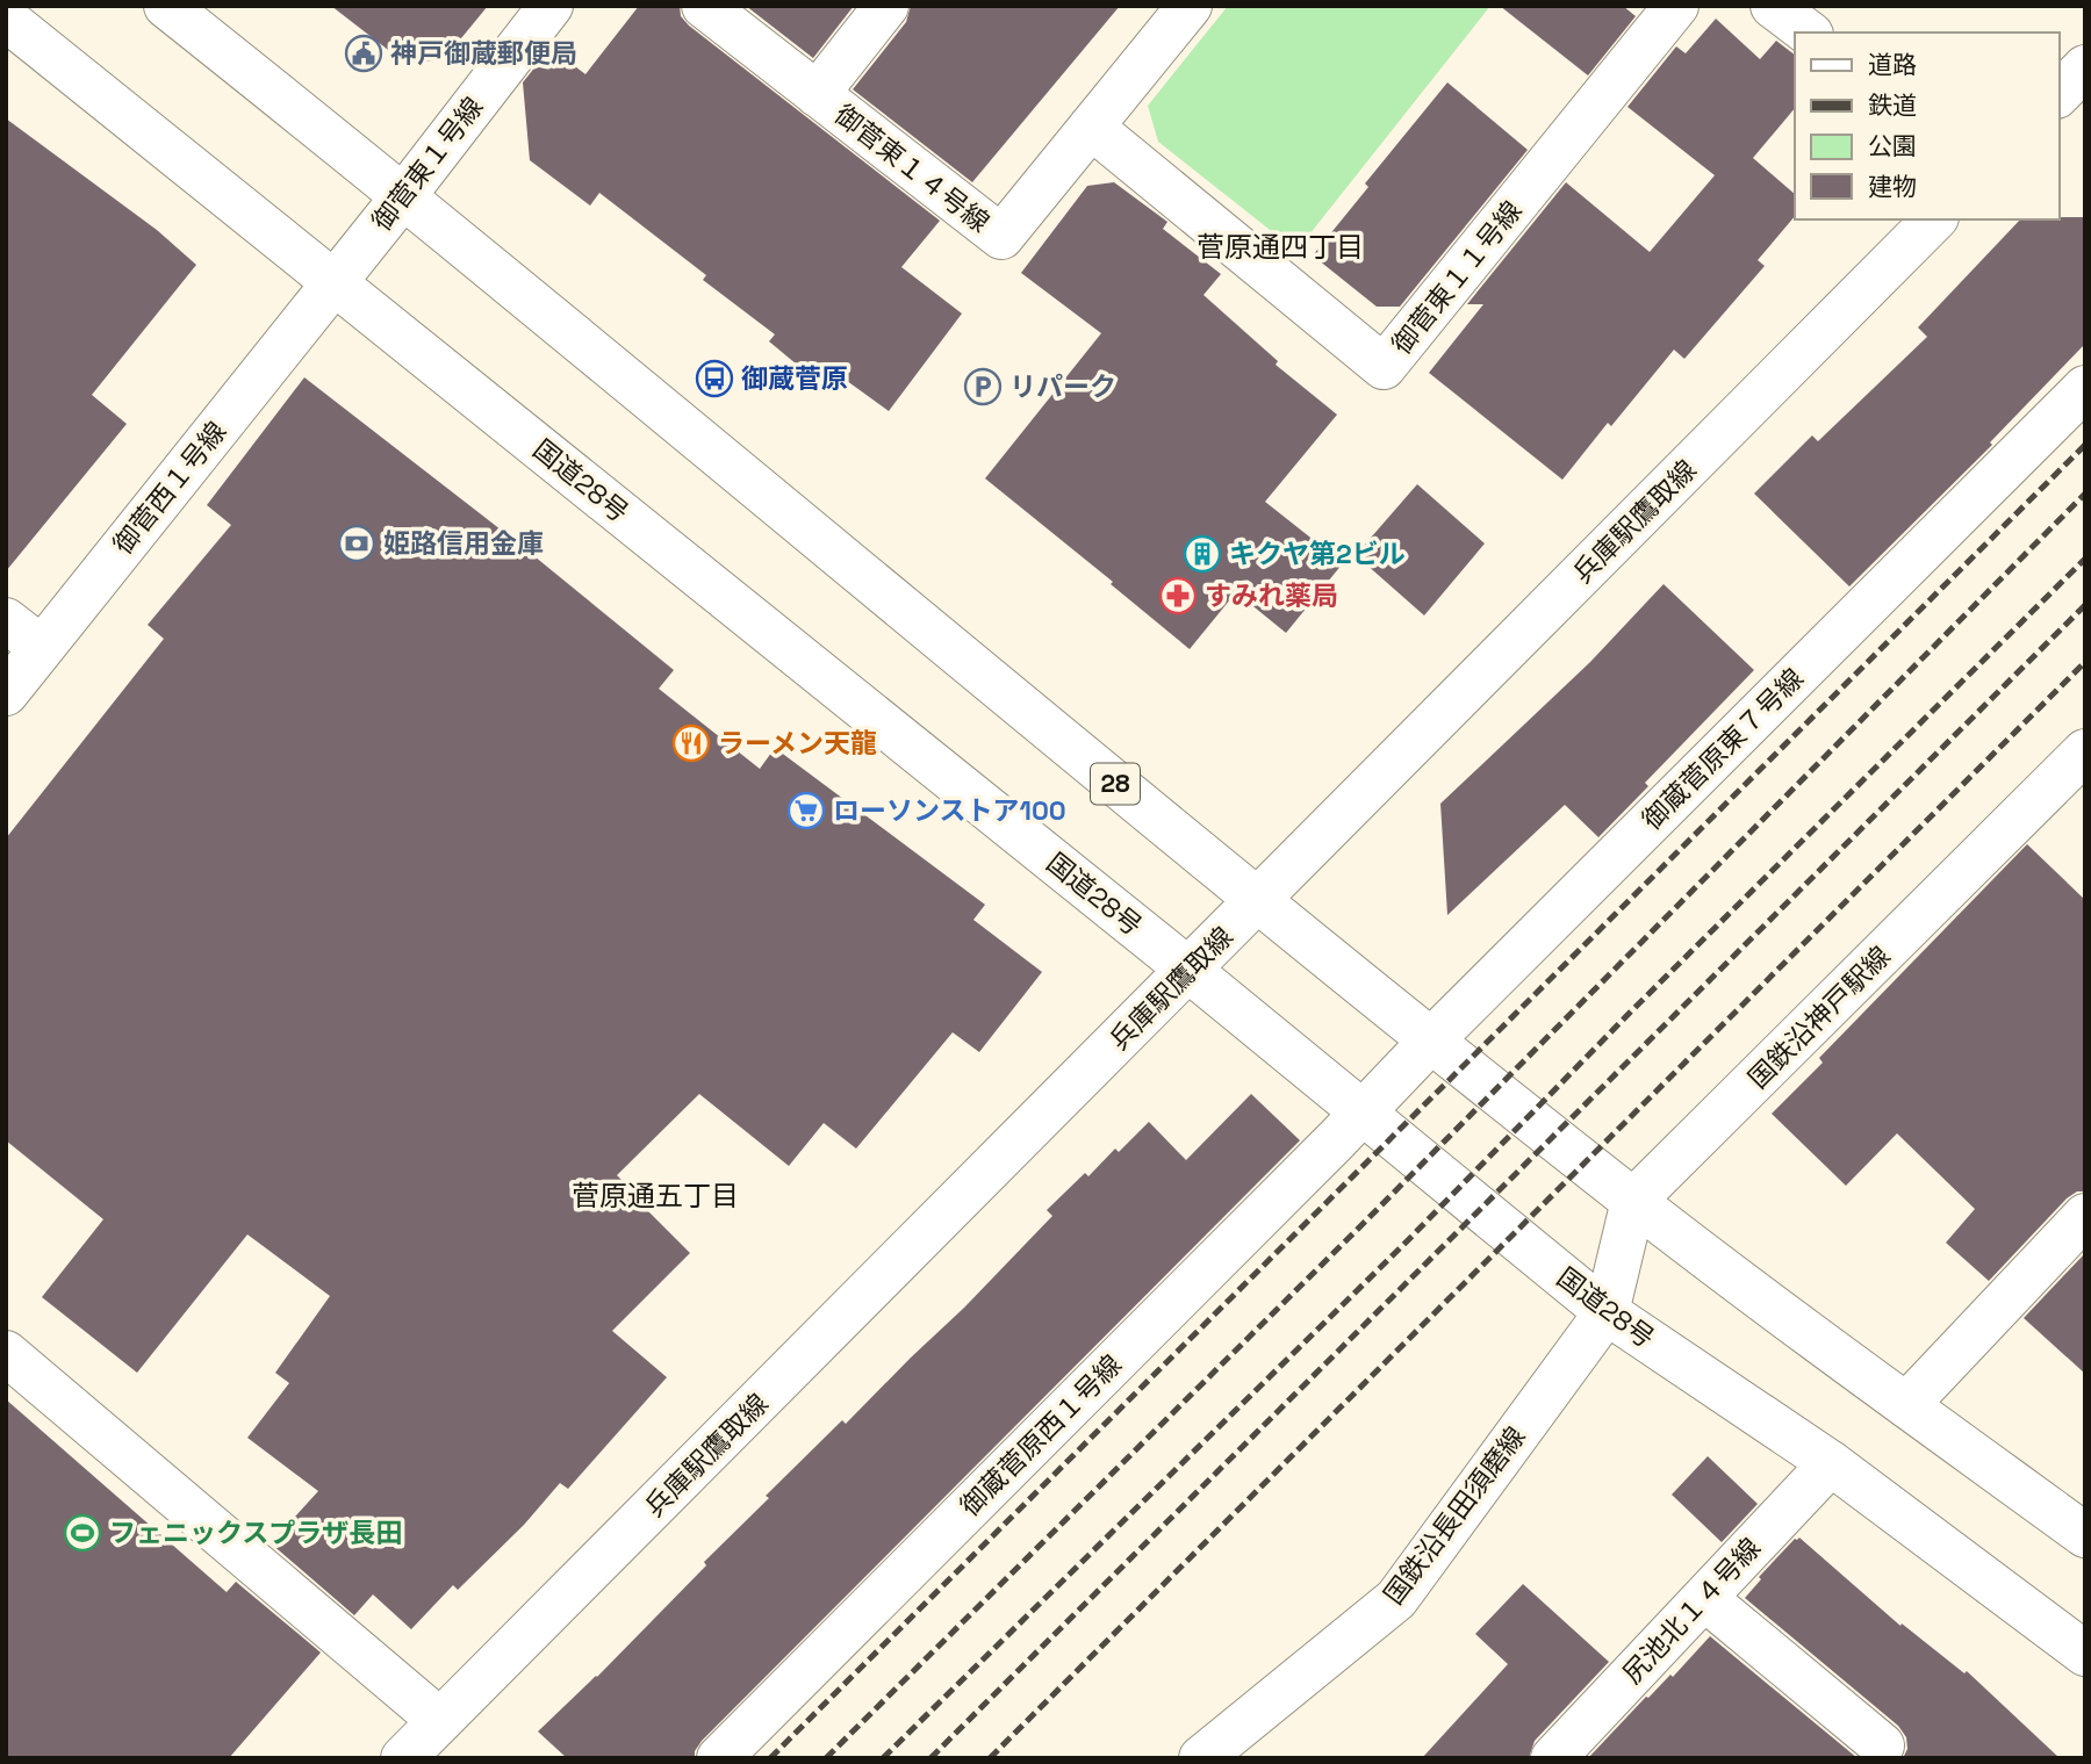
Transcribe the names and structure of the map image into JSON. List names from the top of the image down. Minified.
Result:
{"streets":{"main road":["御菅東１号線","御菅東１４号線","御菅東１１号線","国道28号","御菅西１号線","兵庫駅鷹取線","御蔵菅原東７号線","28","国鉄沿神戸駅線","御蔵菅原西１号線","国鉄沿長田須磨線","尻池北１４号線"]},"crossings":[["御菅東１号線","国道28号"],["御菅東１号線","御菅西１号線"],["御菅東１号線","28"],["御菅東１４号線","御菅東１１号線"],["国道28号","御菅西１号線"],["国道28号","兵庫駅鷹取線"],["国道28号","御蔵菅原東７号線"],["国道28号","御蔵菅原西１号線"],["国道28号","国鉄沿長田須磨線"],["国道28号","尻池北１４号線"],["兵庫駅鷹取線","28"],["御蔵菅原東７号線","28"],["御蔵菅原東７号線","御蔵菅原西１号線"],["28","国鉄沿神戸駅線"]],"districts":["菅原通四丁目","菅原通五丁目"],"places":{"public building":["神戸御蔵郵便局"],"bus stop":["御蔵菅原"],"parking":["リパーク"],"bank":["姫路信用金庫"],"building":["キクヤ第2ビル"],"pharmacy":["すみれ薬局"],"restaurant":["ラーメン天龍"],"supermarket":["ローソンストア100"],"sports":["フェニックスプラザ長田"]},"legend":["道路","鉄道","公園","建物"]}
